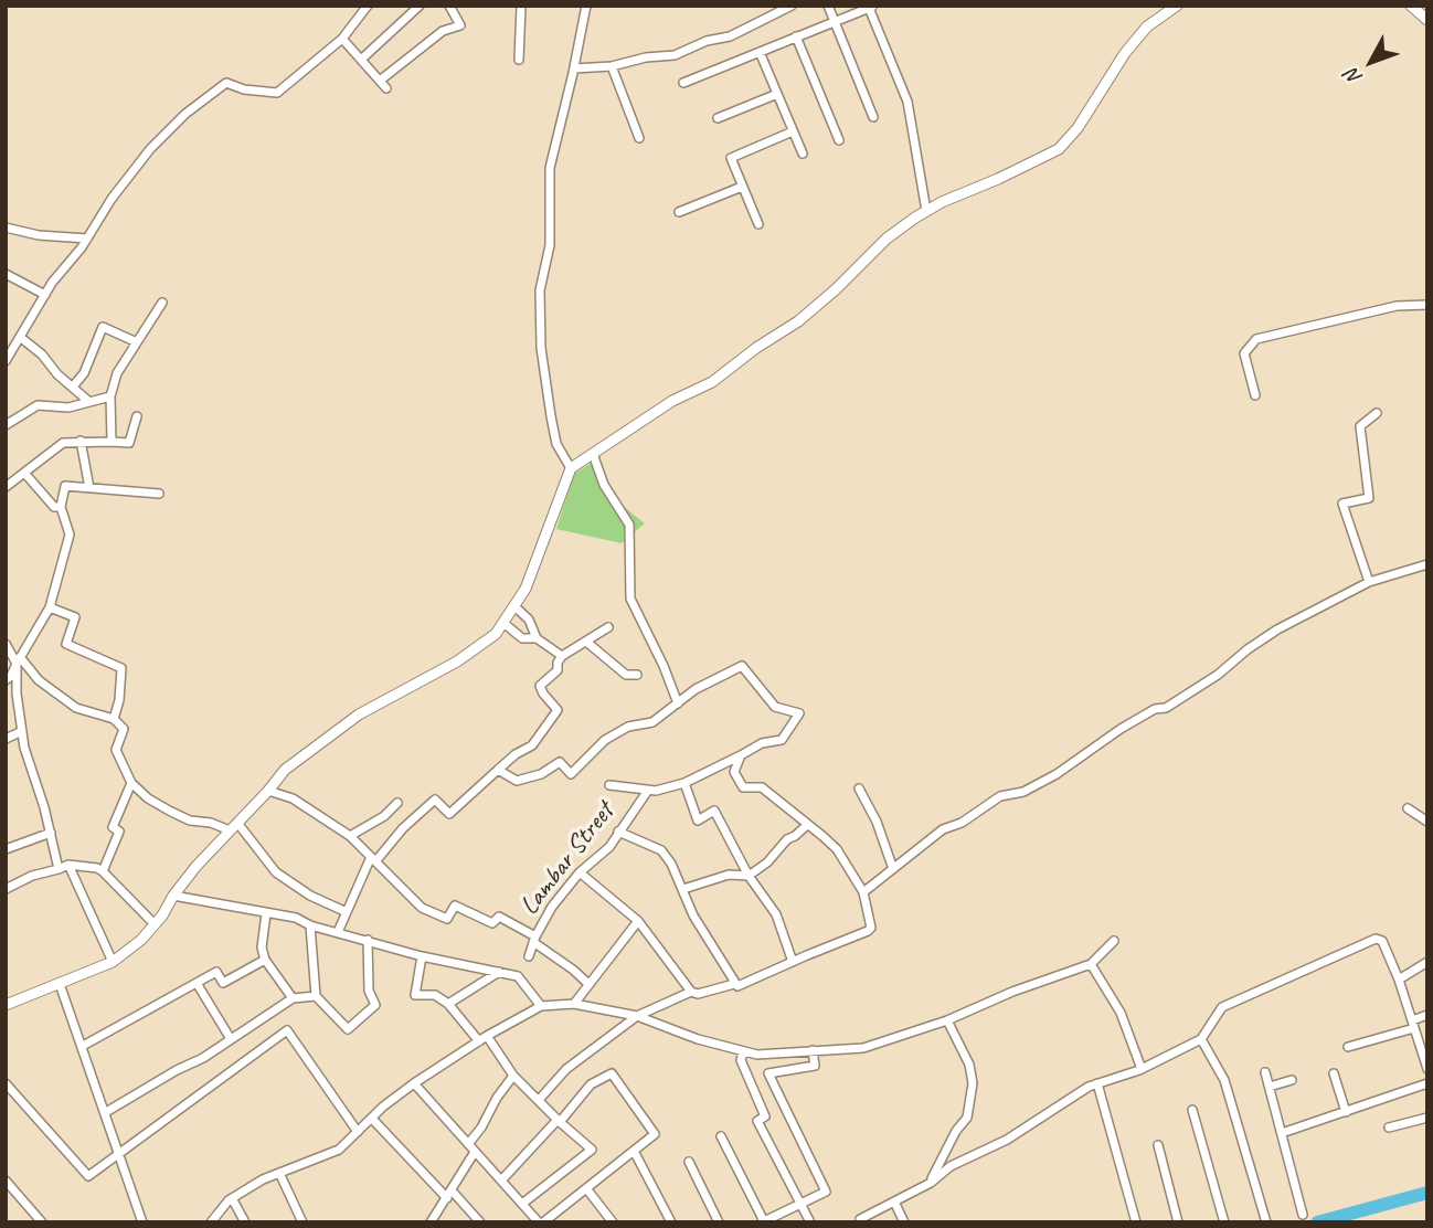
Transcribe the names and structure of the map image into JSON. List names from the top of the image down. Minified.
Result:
{"streets":{"street":["Lambar Street"]},"north":"bottom left"}
